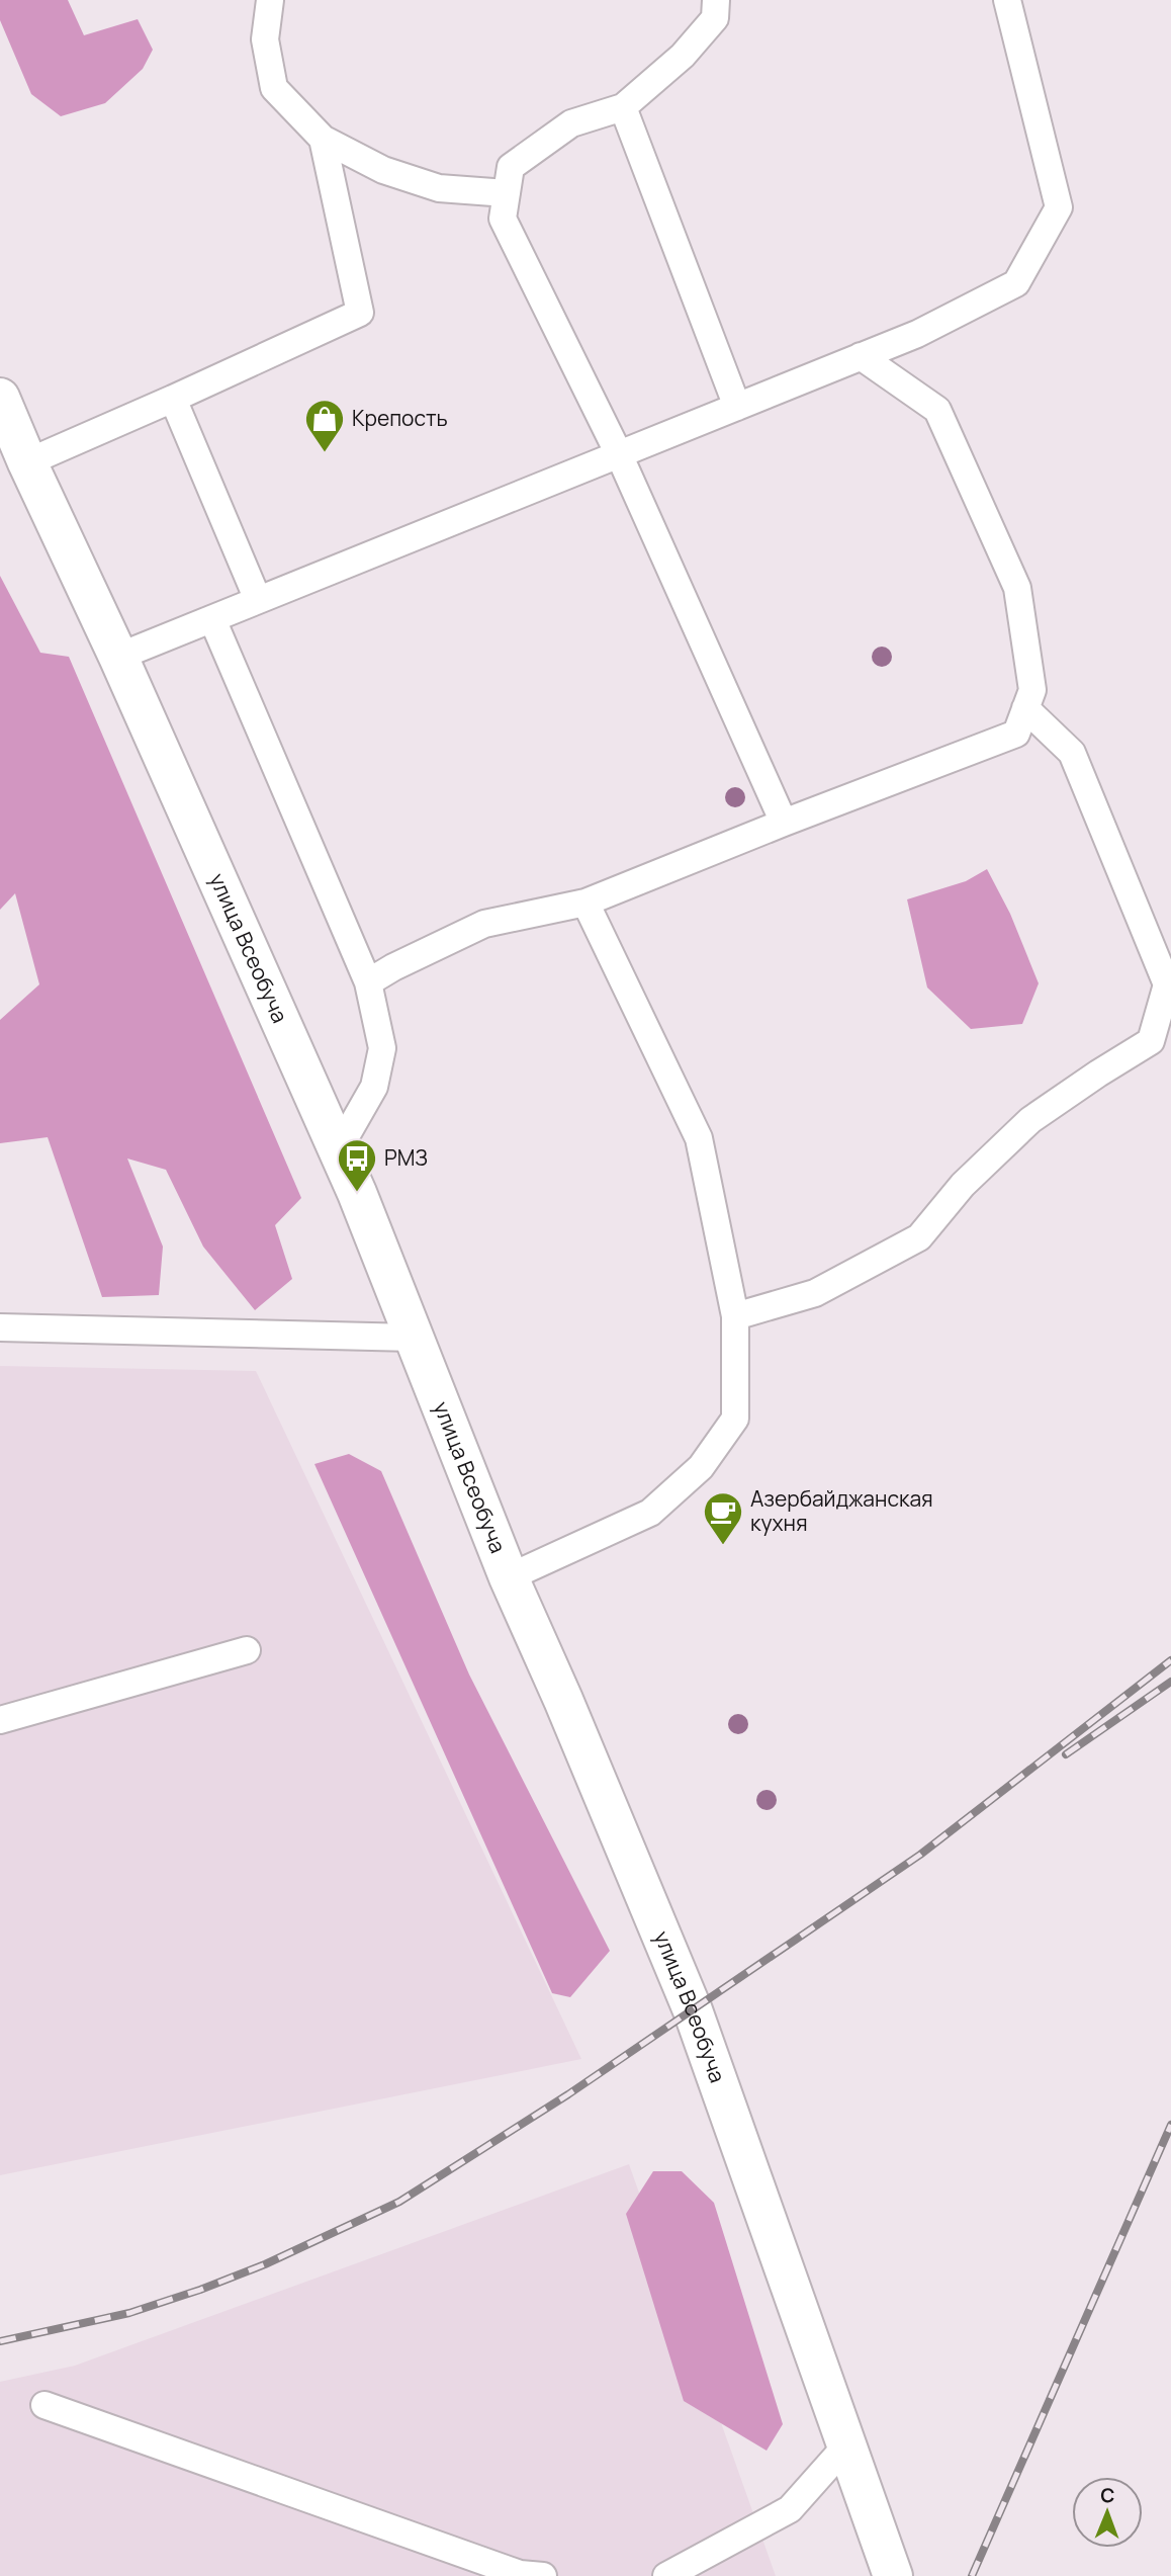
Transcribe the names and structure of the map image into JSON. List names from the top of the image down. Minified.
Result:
{"streets":{"main road":["улица Всеобуча"]},"places":{"shop":["Крепость"],"bus stop":["РМЗ"],"cafe":["Азербайджанская кухня"]},"north":"top"}
